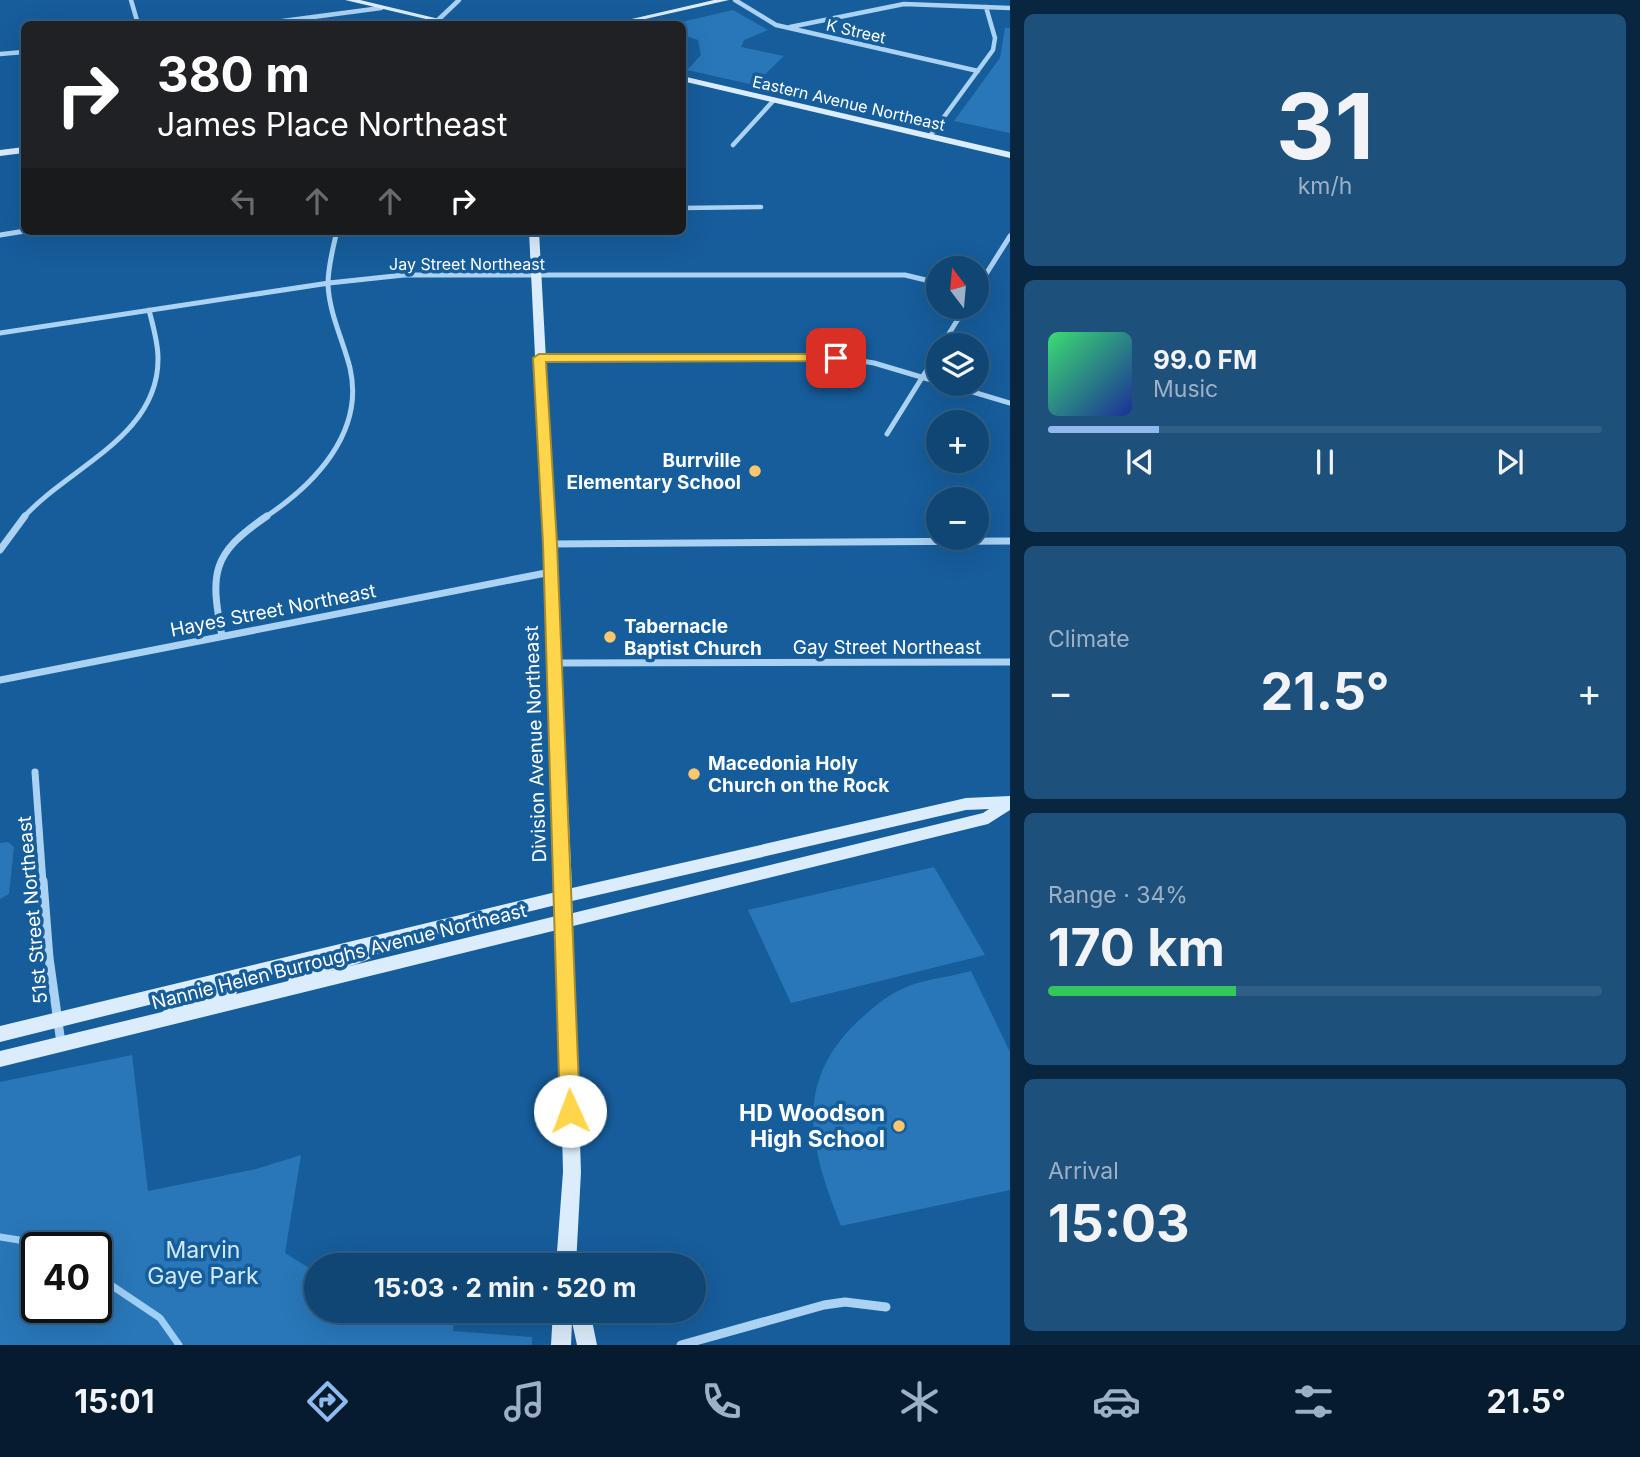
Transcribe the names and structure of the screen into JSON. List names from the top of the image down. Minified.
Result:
{"streets":{"main road":["Eastern Avenue Northeast","Division Avenue Northeast","Nannie Helen Burroughs Avenue Northeast"],"street":["K Street","Jay Street Northeast","Hayes Street Northeast","Gay Street Northeast","51st Street Northeast"]},"crossings":[["Jay Street Northeast","Division Avenue Northeast"],["Hayes Street Northeast","Division Avenue Northeast"],["Gay Street Northeast","Division Avenue Northeast"],["Division Avenue Northeast","Nannie Helen Burroughs Avenue Northeast"],["51st Street Northeast","Nannie Helen Burroughs Avenue Northeast"]],"parks":["Marvin Gaye Park"],"places":["Burrville Elementary School","Tabernacle Baptist Church","Macedonia Holy Church on the Rock","HD Woodson High School"],"north":"top","page":{"tile":[["31","km/h"],"Climate",["Range · 34%","170 km"],["Arrival","15:03"]],"turn":["380 m","James Place Northeast"],"map_buttons":["+","−"],"song":["99.0 FM","Music"],"heat":["−","21.5°","+"],"limit":"40","trip":"15:03 · 2 min · 520 m","tabs":["15:01","21.5°"]}}
